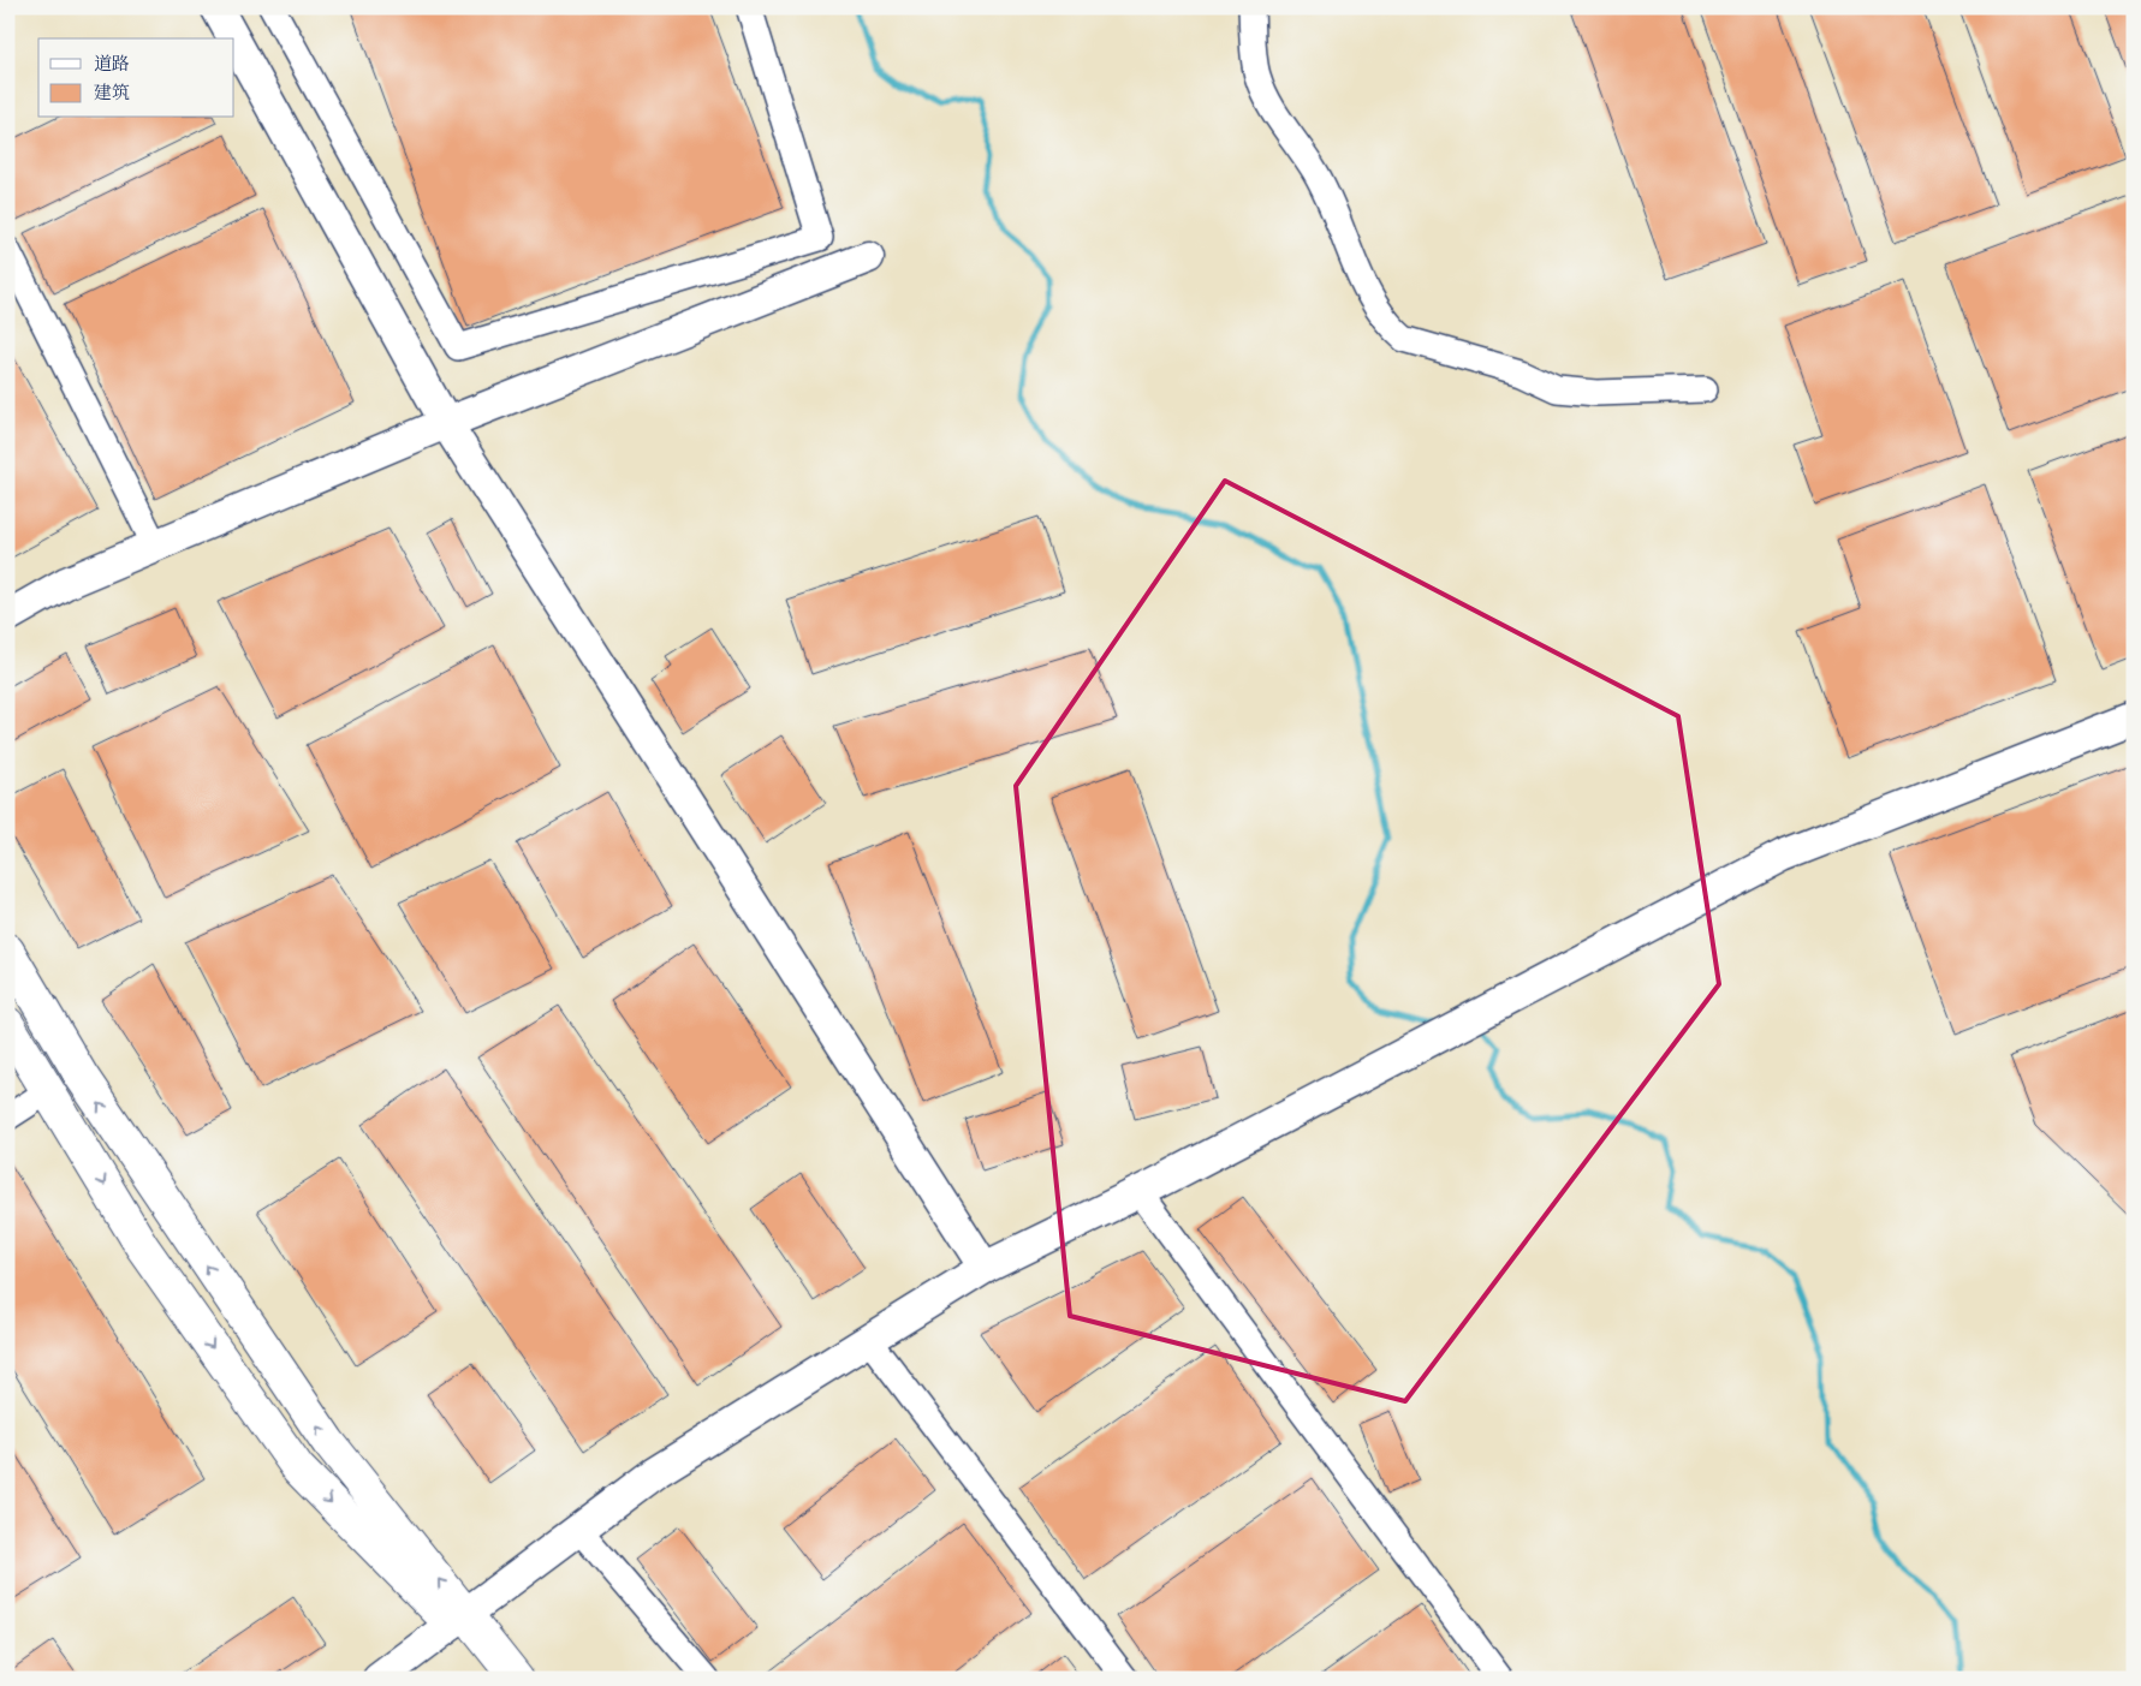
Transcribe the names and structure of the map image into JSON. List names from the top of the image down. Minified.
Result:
{"legend":["道路","建筑"]}
